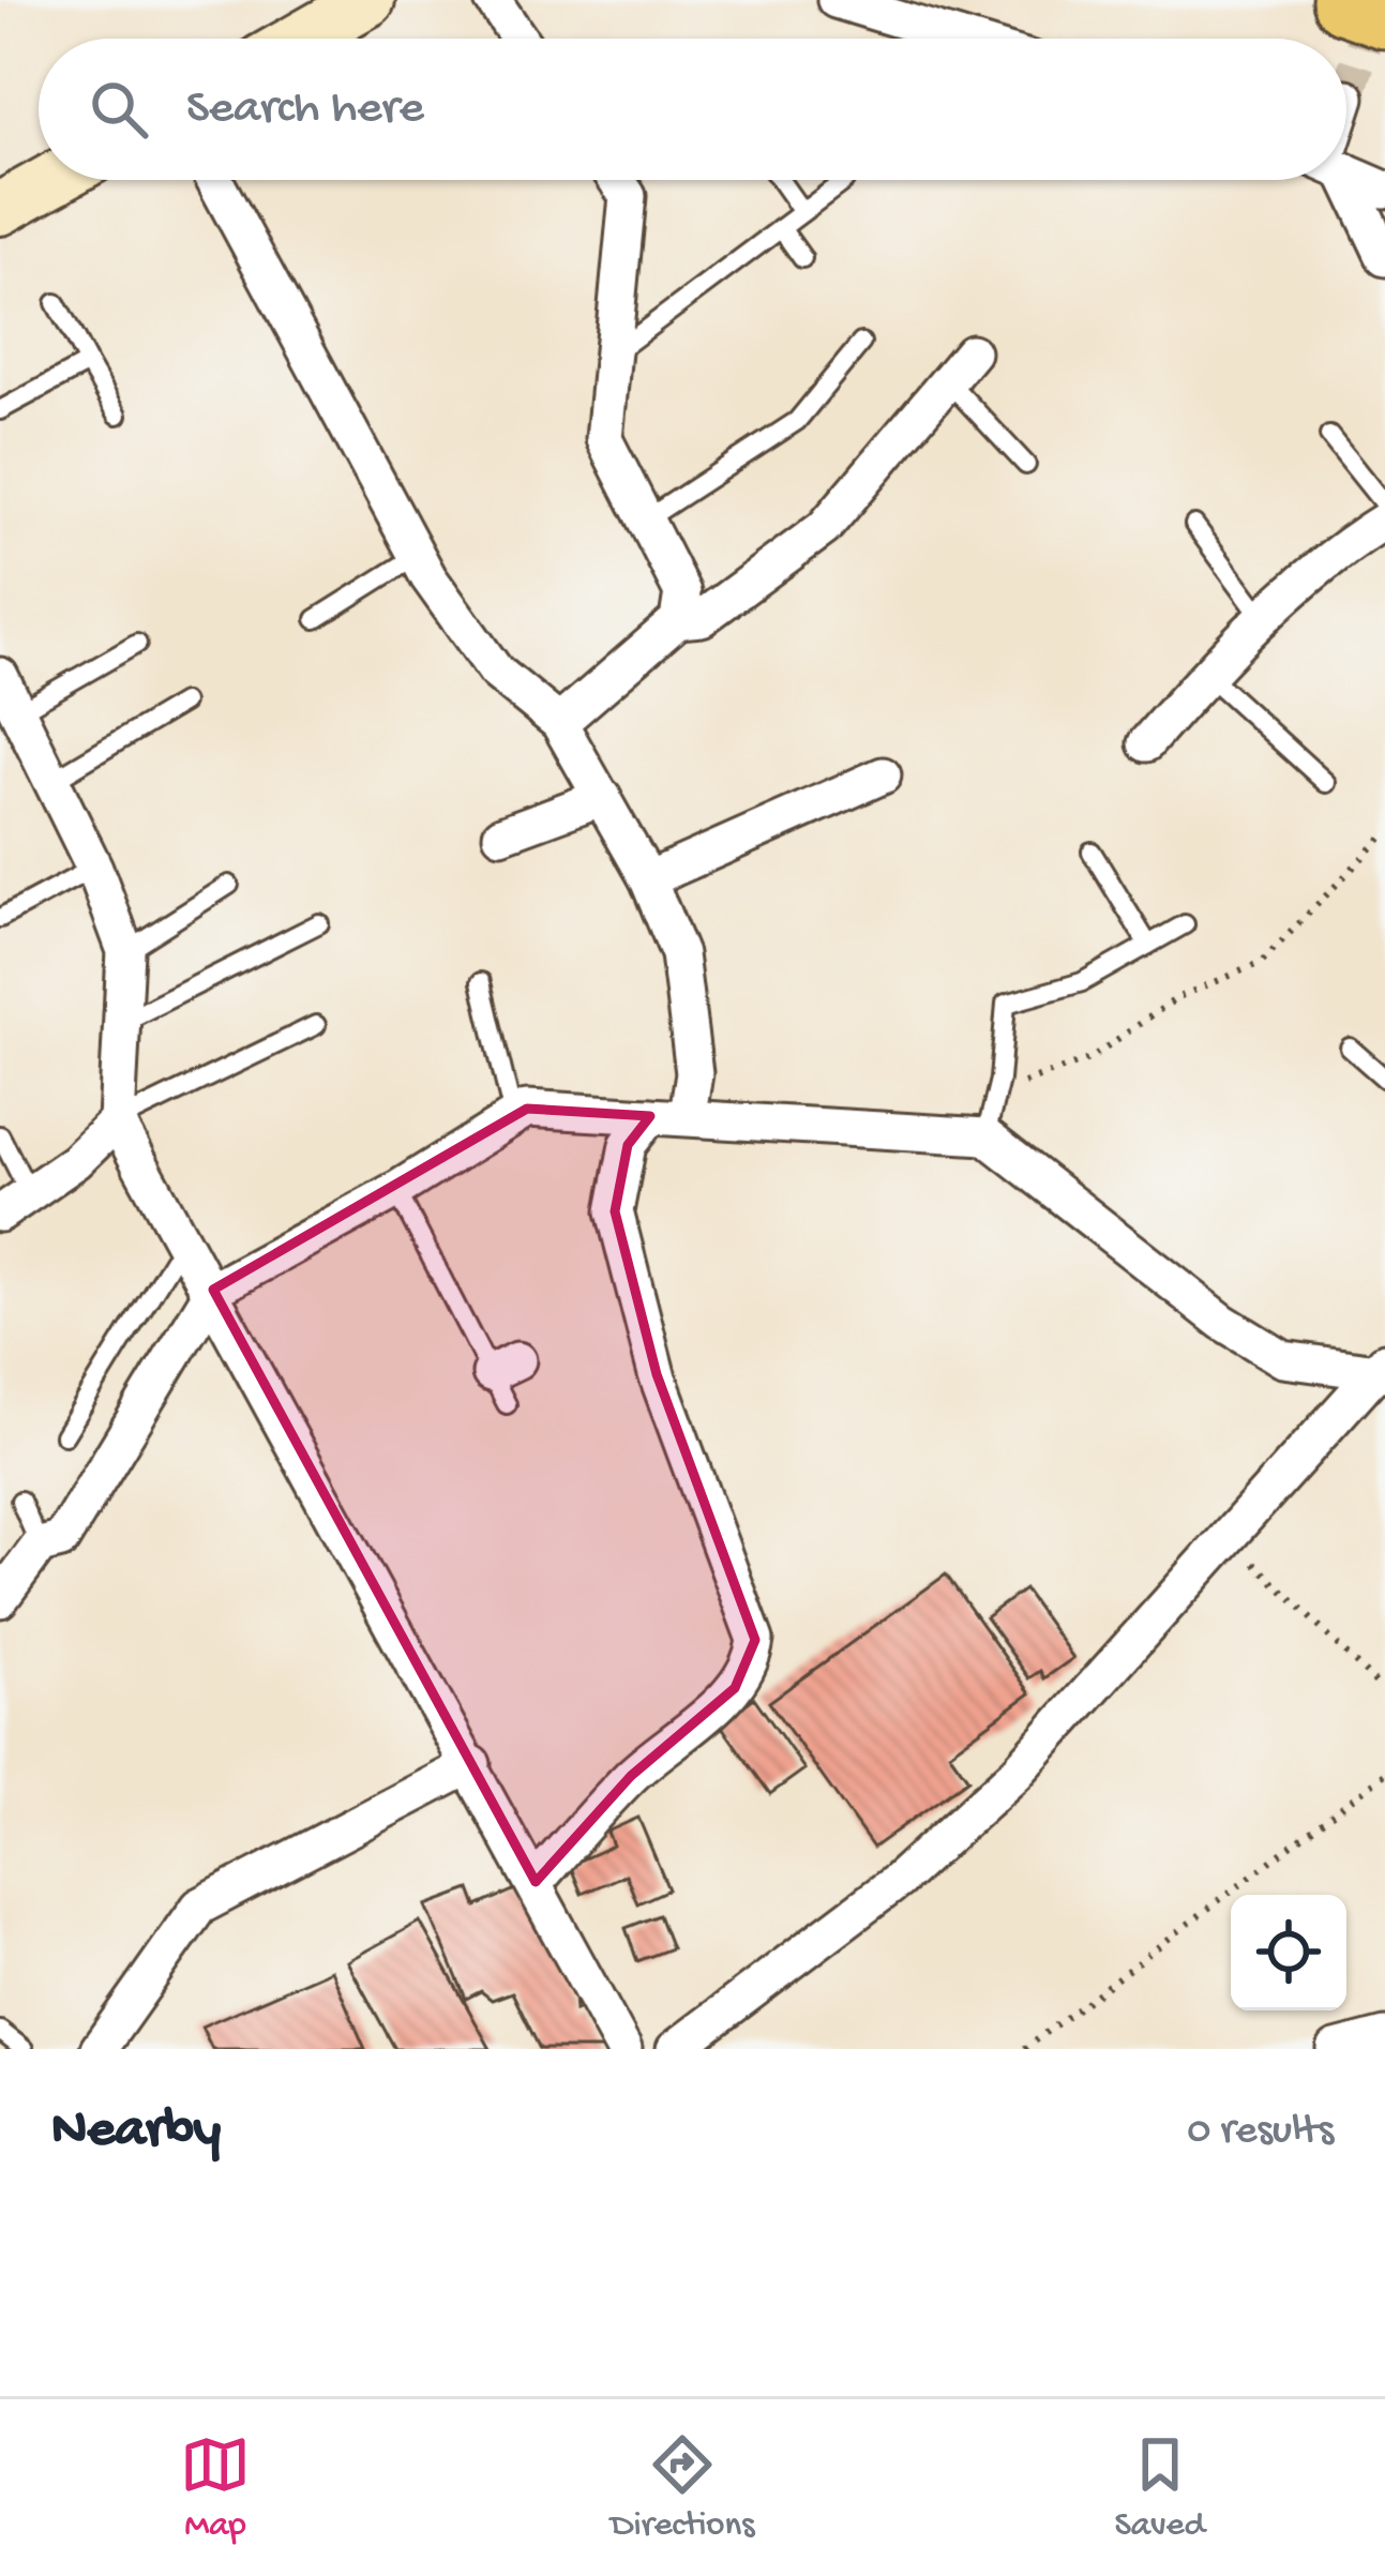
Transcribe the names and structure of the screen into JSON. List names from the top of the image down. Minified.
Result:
{"page":{"search":"Search here","heading":["Nearby","0 results"],"nav":["Map","Directions","Saved"]}}
